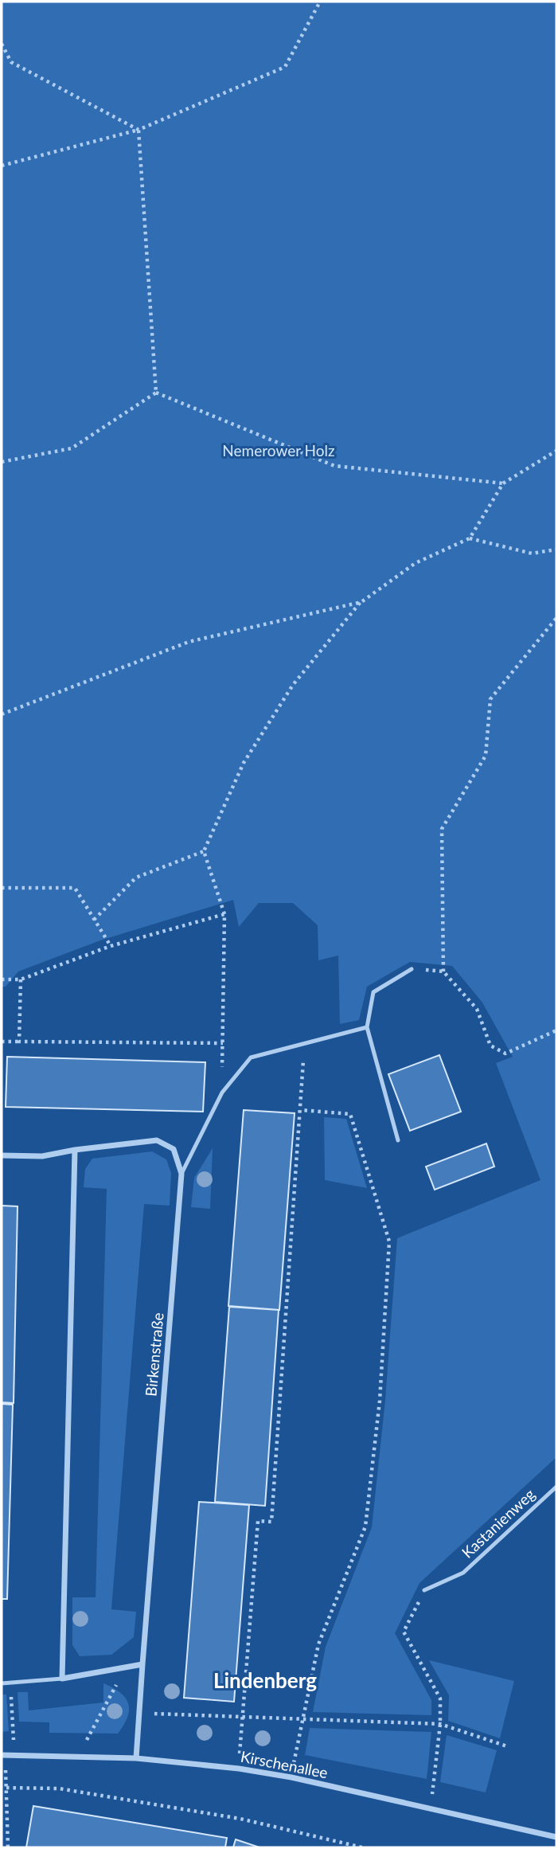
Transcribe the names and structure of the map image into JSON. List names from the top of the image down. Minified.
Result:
{"streets":{"street":["Birkenstraße","Kirschenallee"],"lane":["Kastanienweg"]},"crossings":[["Birkenstraße","Kirschenallee"]],"districts":["Lindenberg"],"parks":["Nemerower Holz"]}
